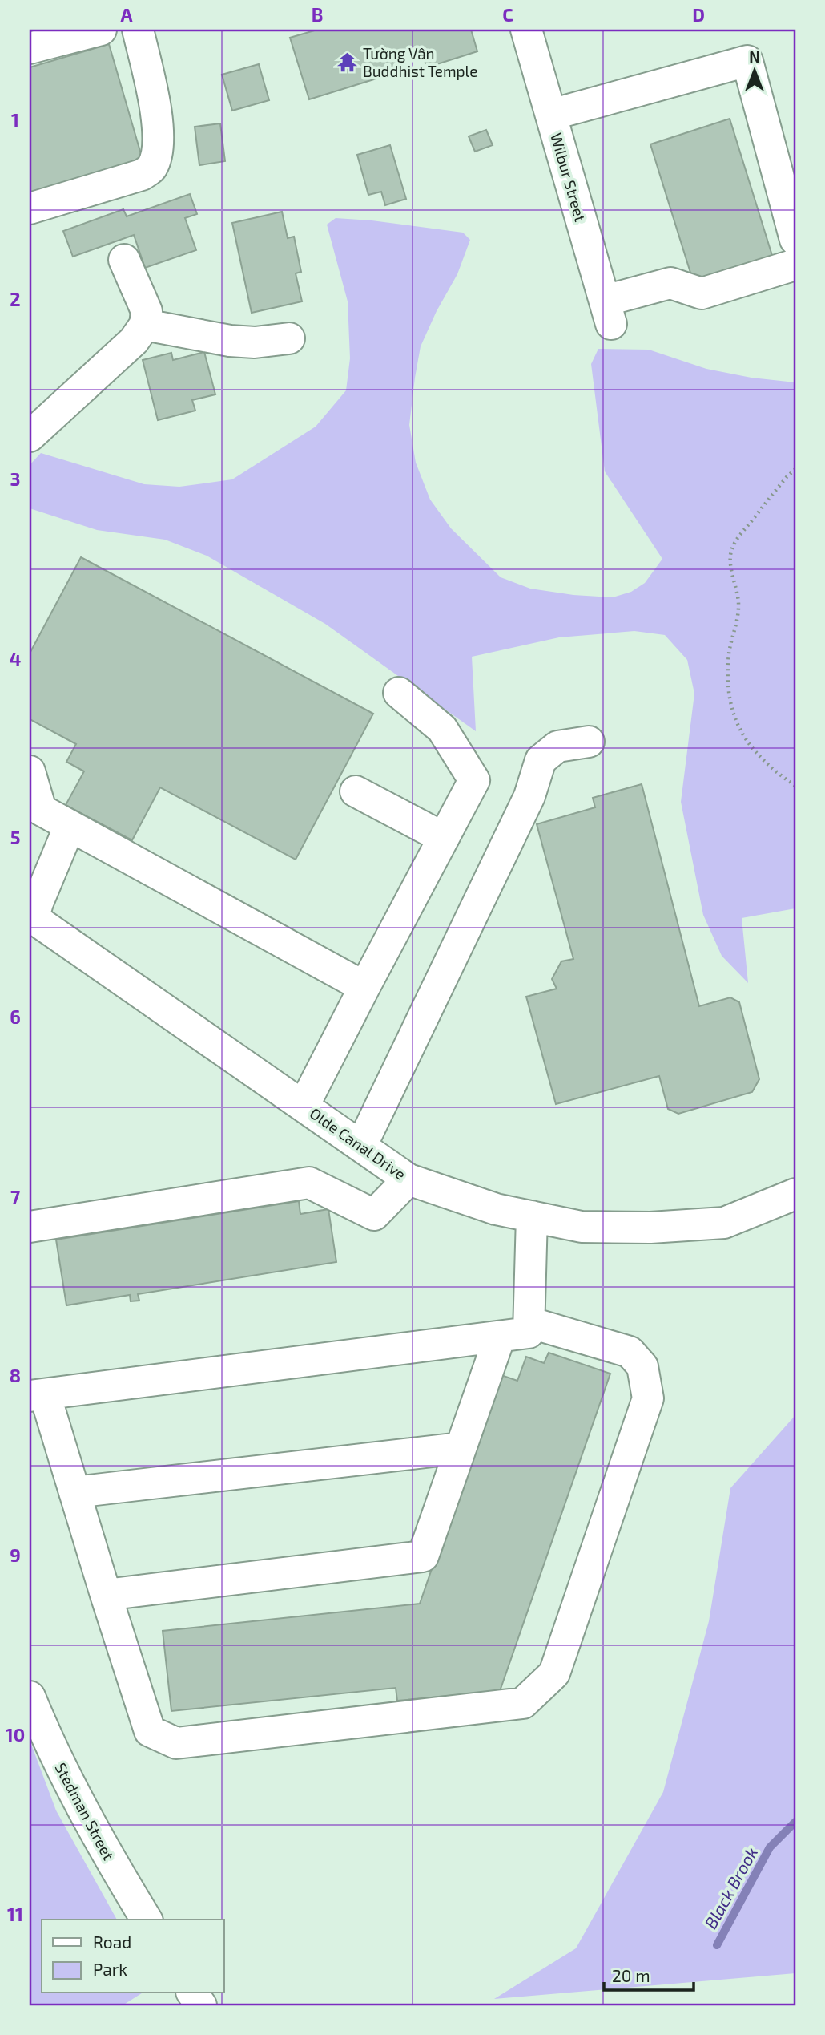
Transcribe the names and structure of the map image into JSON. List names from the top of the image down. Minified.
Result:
{"streets":{"street":["Wilbur Street","Olde Canal Drive","Stedman Street"]},"water":["Black Brook"],"places":{"temple":["Tường Vân Buddhist Temple"]},"legend":["Road","Park"],"scale_bar":"20 m","north":"top","grid":{"columns":["A","B","C","D"],"rows":["1","2","3","4","5","6","7","8","9","10","11"]}}
